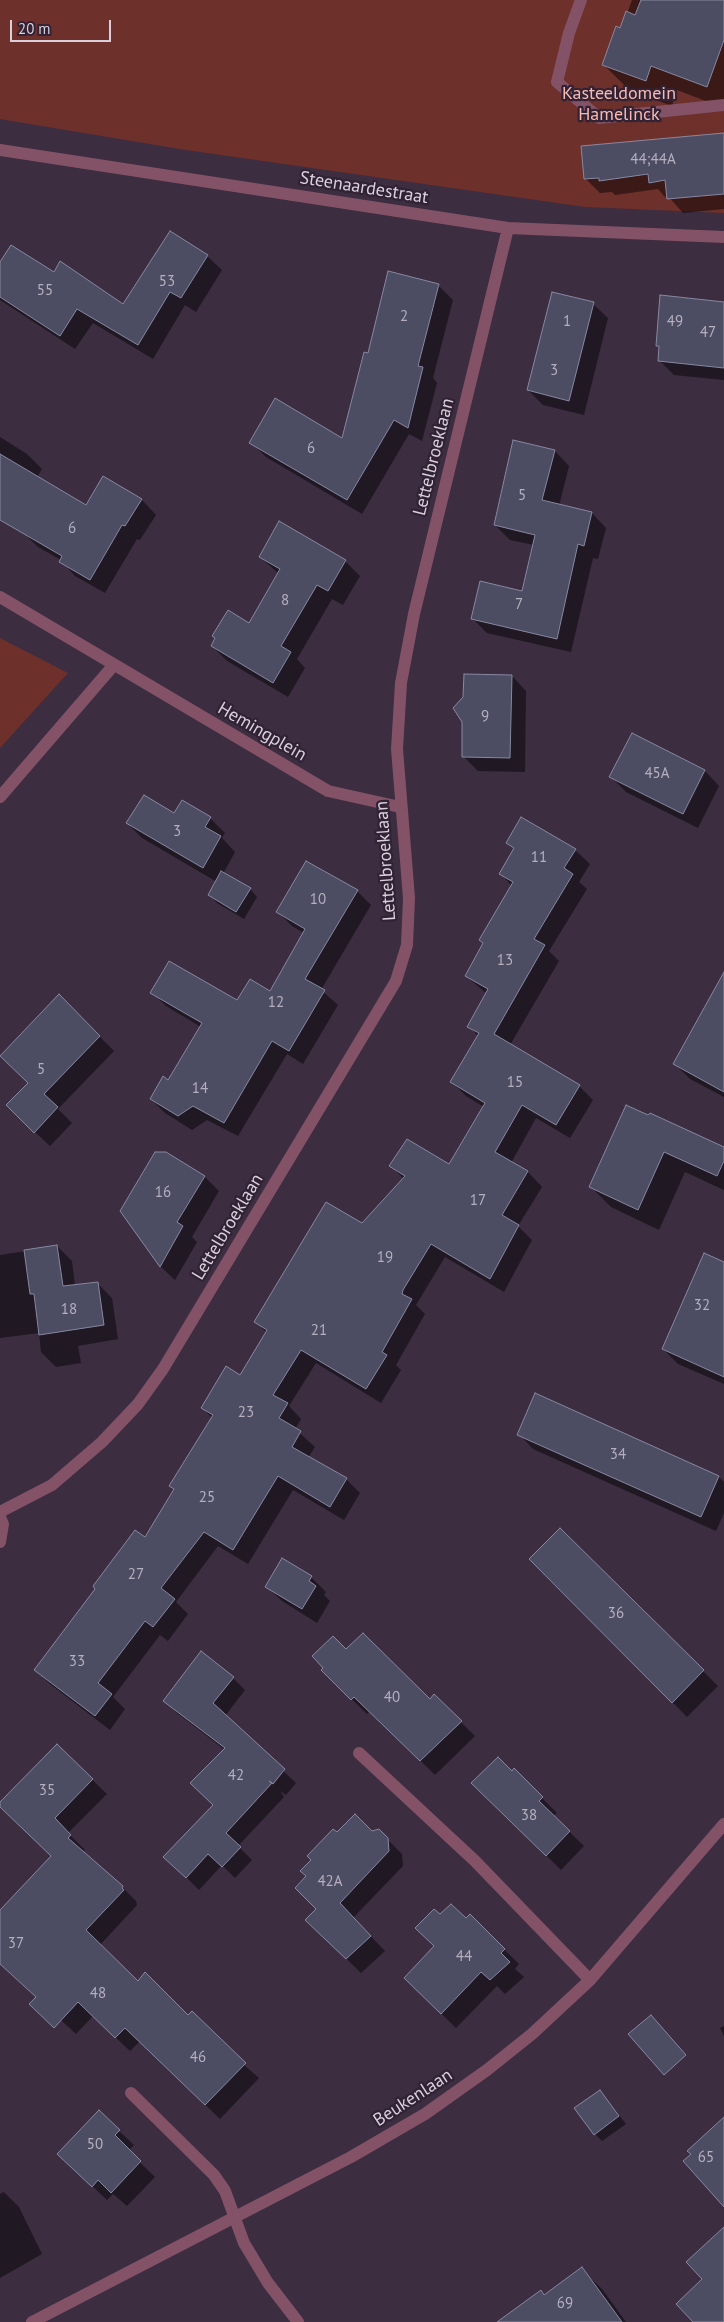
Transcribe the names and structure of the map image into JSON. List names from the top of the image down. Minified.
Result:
{"streets":{"street":["Steenaardestraat","Lettelbroeklaan","Hemingplein","Beukenlaan"]},"crossings":[["Steenaardestraat","Lettelbroeklaan"],["Lettelbroeklaan","Hemingplein"]],"parks":["Kasteeldomein Hamelinck"],"house_numbers":["44;44A","53","55","2","1","49","47","3","6","5","6","8","7","9","45A","3","11","10","13","12","5","15","14","16","17","19","32","18","21","23","34","25","27","36","33","40","42","35","38","42A","37","44","48","46","50","65","69"],"scale_bar":"20 m"}
